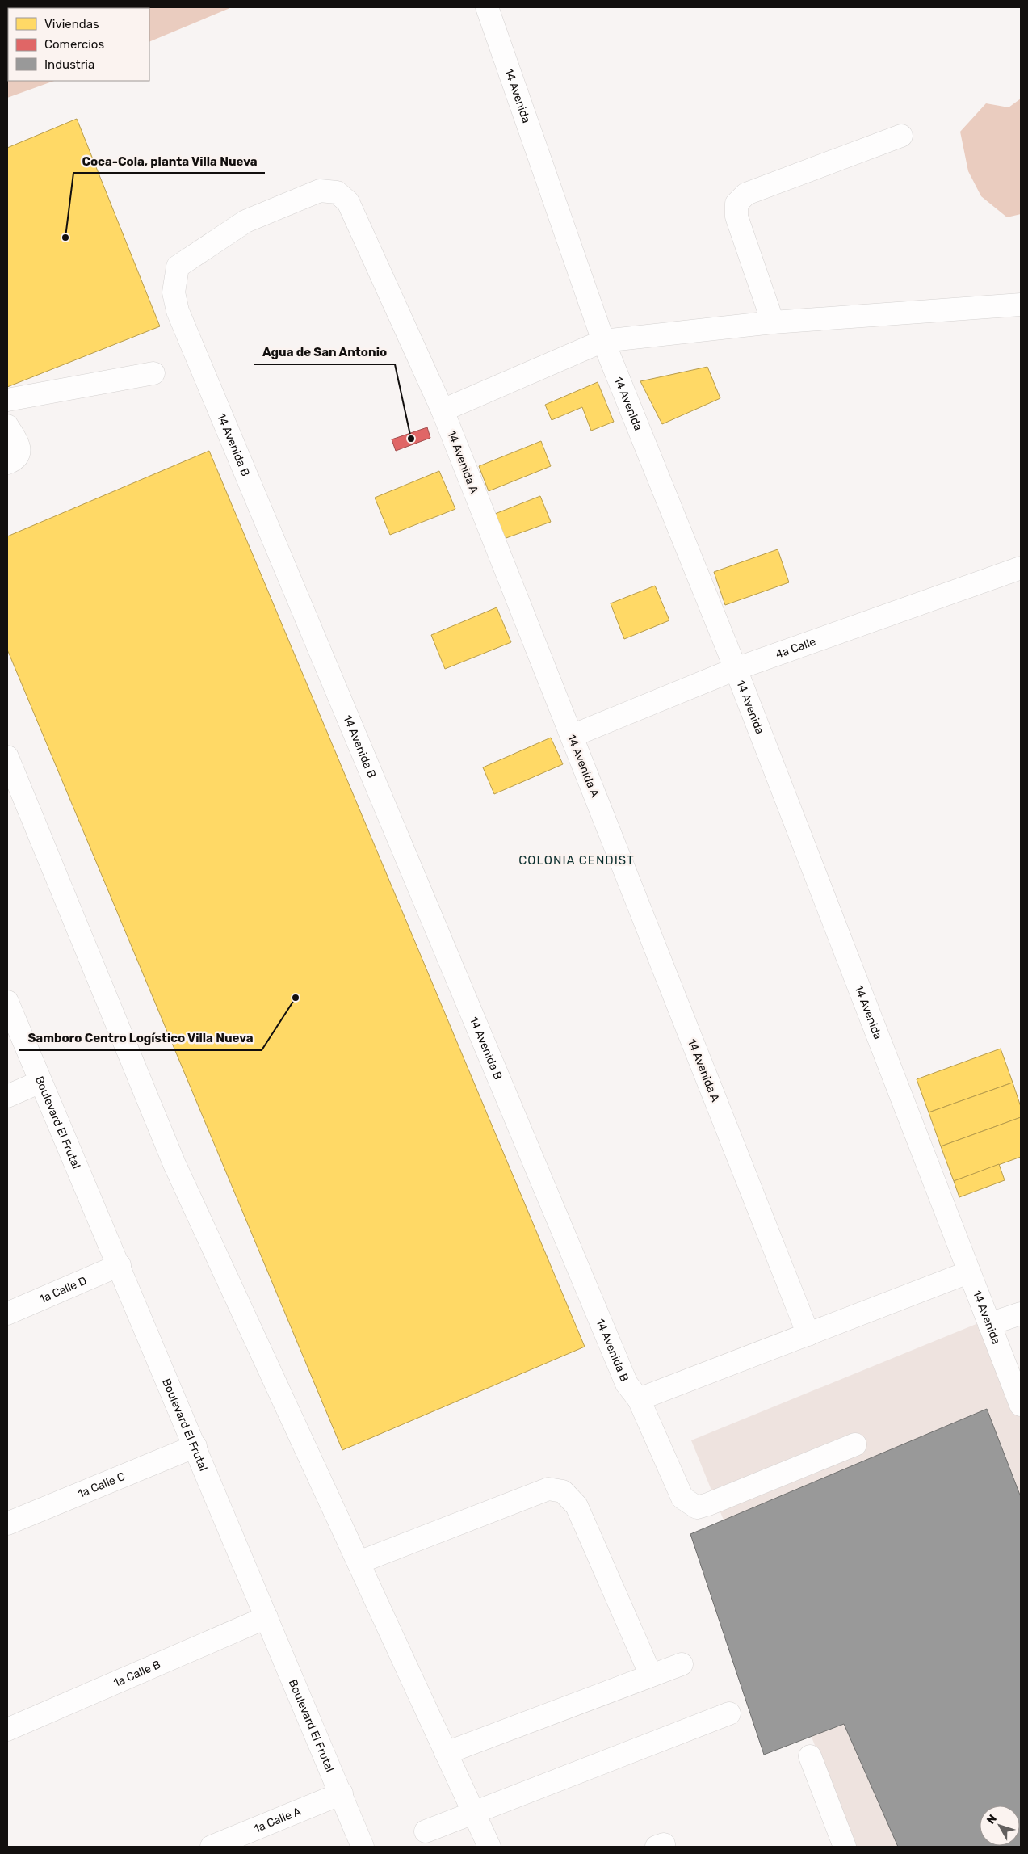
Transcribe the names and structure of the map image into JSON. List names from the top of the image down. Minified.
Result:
{"streets":{"street":["14 Avenida","14 Avenida B","14 Avenida A","4a Calle","Boulevard El Frutal","1a Calle D","1a Calle C","1a Calle B","1a Calle A"]},"crossings":[["14 Avenida","4a Calle"],["14 Avenida B","14 Avenida A"],["14 Avenida A","4a Calle"],["Boulevard El Frutal","1a Calle D"],["Boulevard El Frutal","1a Calle C"],["Boulevard El Frutal","1a Calle B"],["Boulevard El Frutal","1a Calle A"]],"districts":["COLONIA CENDIST"],"places":["Coca-Cola, planta Villa Nueva","Agua de San Antonio","Samboro Centro Logístico Villa Nueva"],"legend":["Viviendas","Comercios","Industria"],"north":"top left"}
